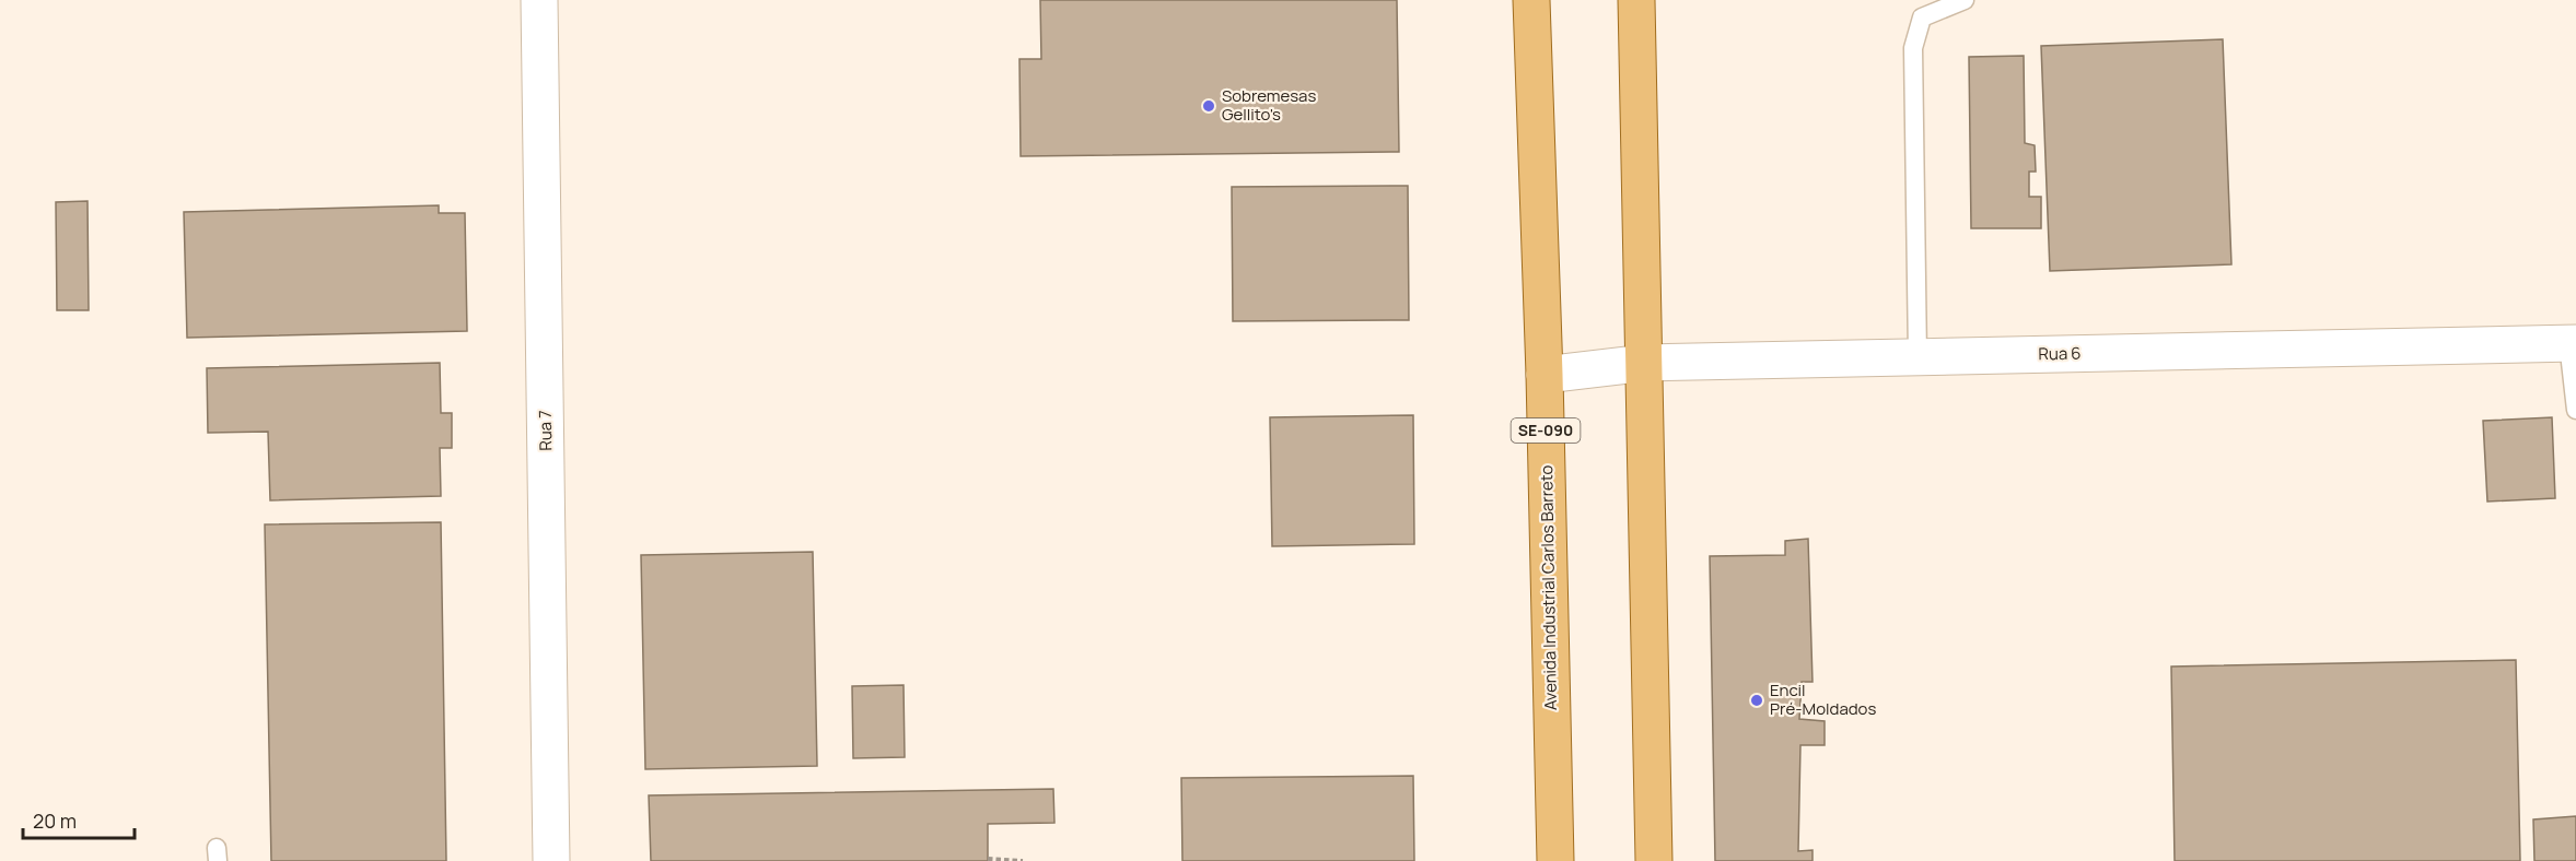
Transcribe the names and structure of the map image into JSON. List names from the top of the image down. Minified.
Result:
{"streets":{"main road":["SE-090","Avenida Industrial Carlos Barreto"],"street":["Rua 6","Rua 7"]},"crossings":[["Rua 6","Avenida Industrial Carlos Barreto"]],"places":["Sobremesas Gellito's","Encil Pré-Moldados"],"scale_bar":"20 m"}
